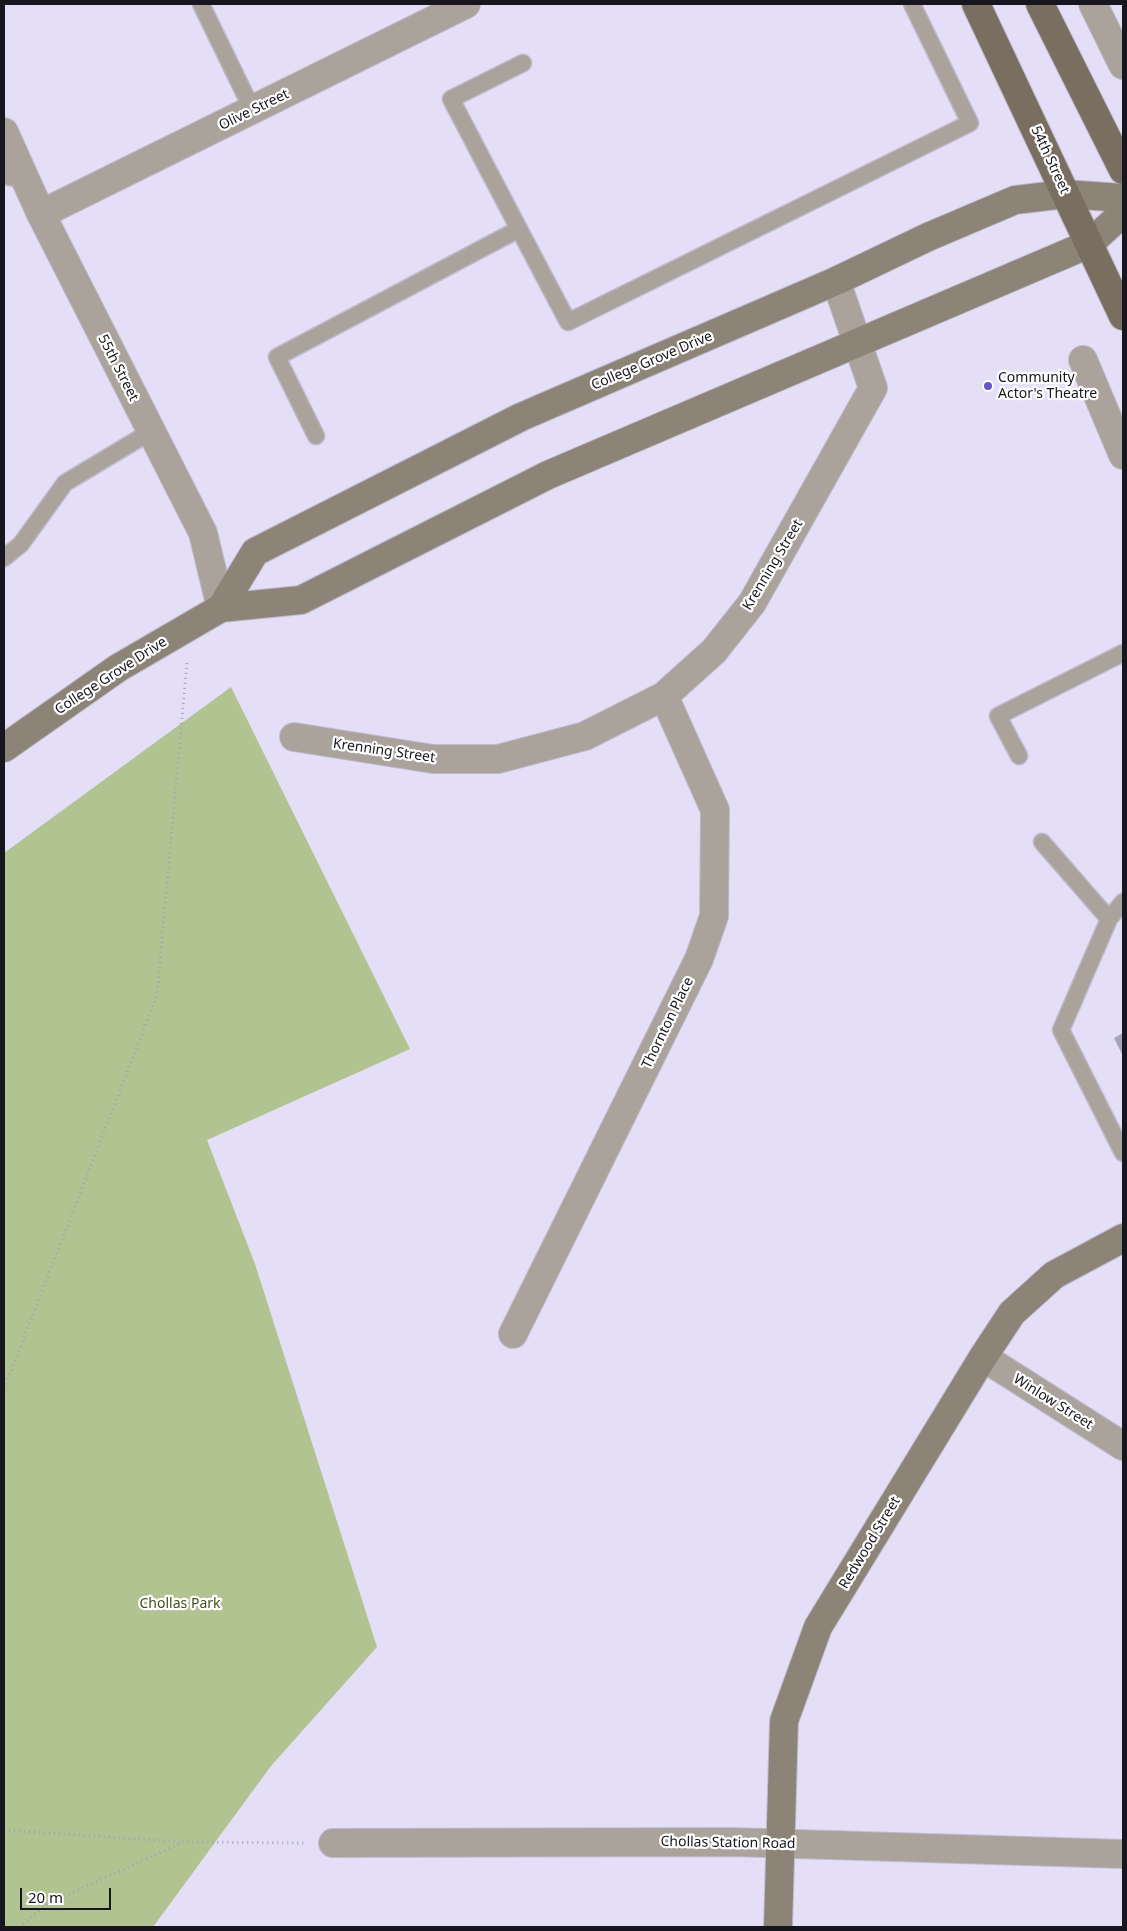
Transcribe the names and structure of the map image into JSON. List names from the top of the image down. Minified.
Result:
{"streets":{"main road":["54th Street","College Grove Drive","Redwood Street"],"street":["Olive Street","55th Street","Krenning Street","Thornton Place","Winlow Street","Chollas Station Road"]},"crossings":[["Olive Street","55th Street"],["54th Street","College Grove Drive"],["College Grove Drive","55th Street"],["College Grove Drive","Krenning Street"],["Krenning Street","Thornton Place"],["Winlow Street","Redwood Street"],["Redwood Street","Chollas Station Road"]],"parks":["Chollas Park"],"places":["Community Actor's Theatre"],"scale_bar":"20 m"}
